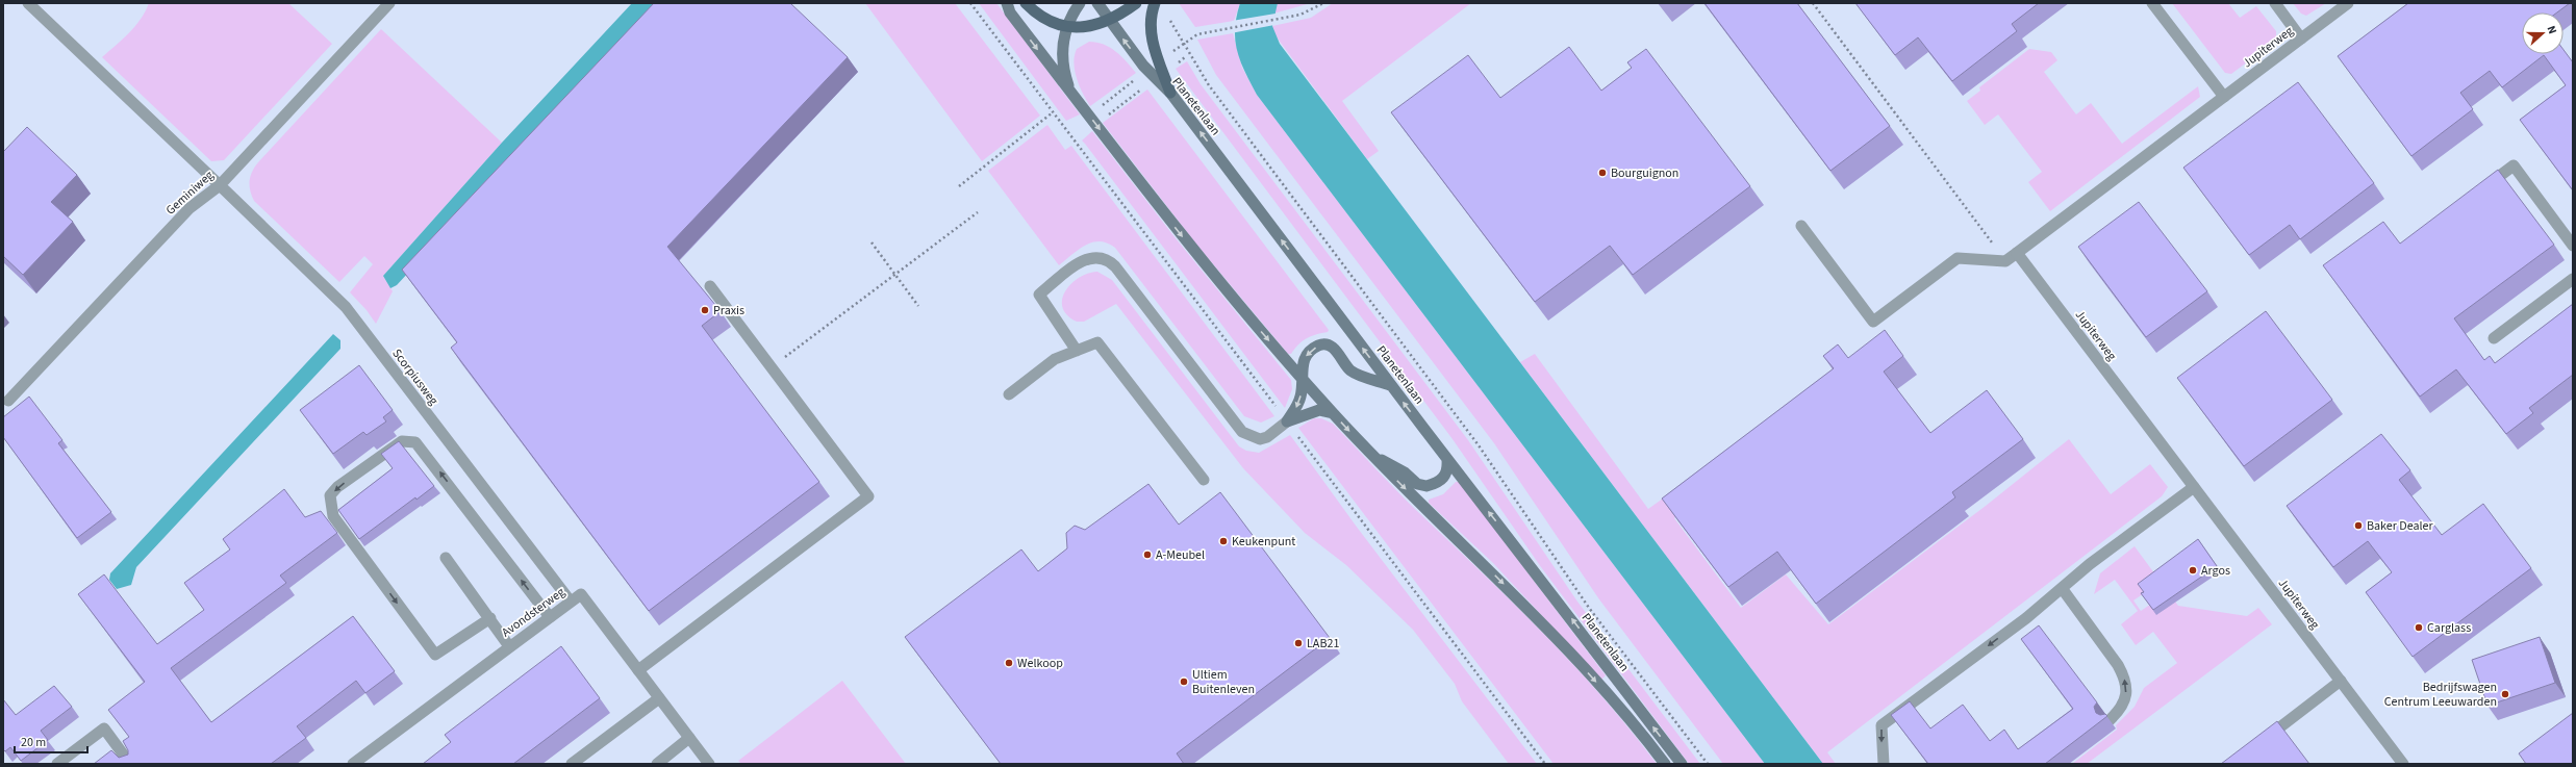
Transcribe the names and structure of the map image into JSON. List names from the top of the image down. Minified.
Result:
{"streets":{"main road":["Planetenlaan"],"street":["Jupiterweg","Geminiweg","Scorpiusweg","Avondsterweg"]},"crossings":[["Geminiweg","Scorpiusweg"],["Scorpiusweg","Avondsterweg"]],"places":["Bourguignon","Praxis","Baker Dealer","Keukenpunt","A-Meubel","Argos","Carglass","LAB21","Welkoop","Ultiem Buitenleven","Bedrijfswagen Centrum Leeuwarden"],"scale_bar":"20 m","north":"right"}
